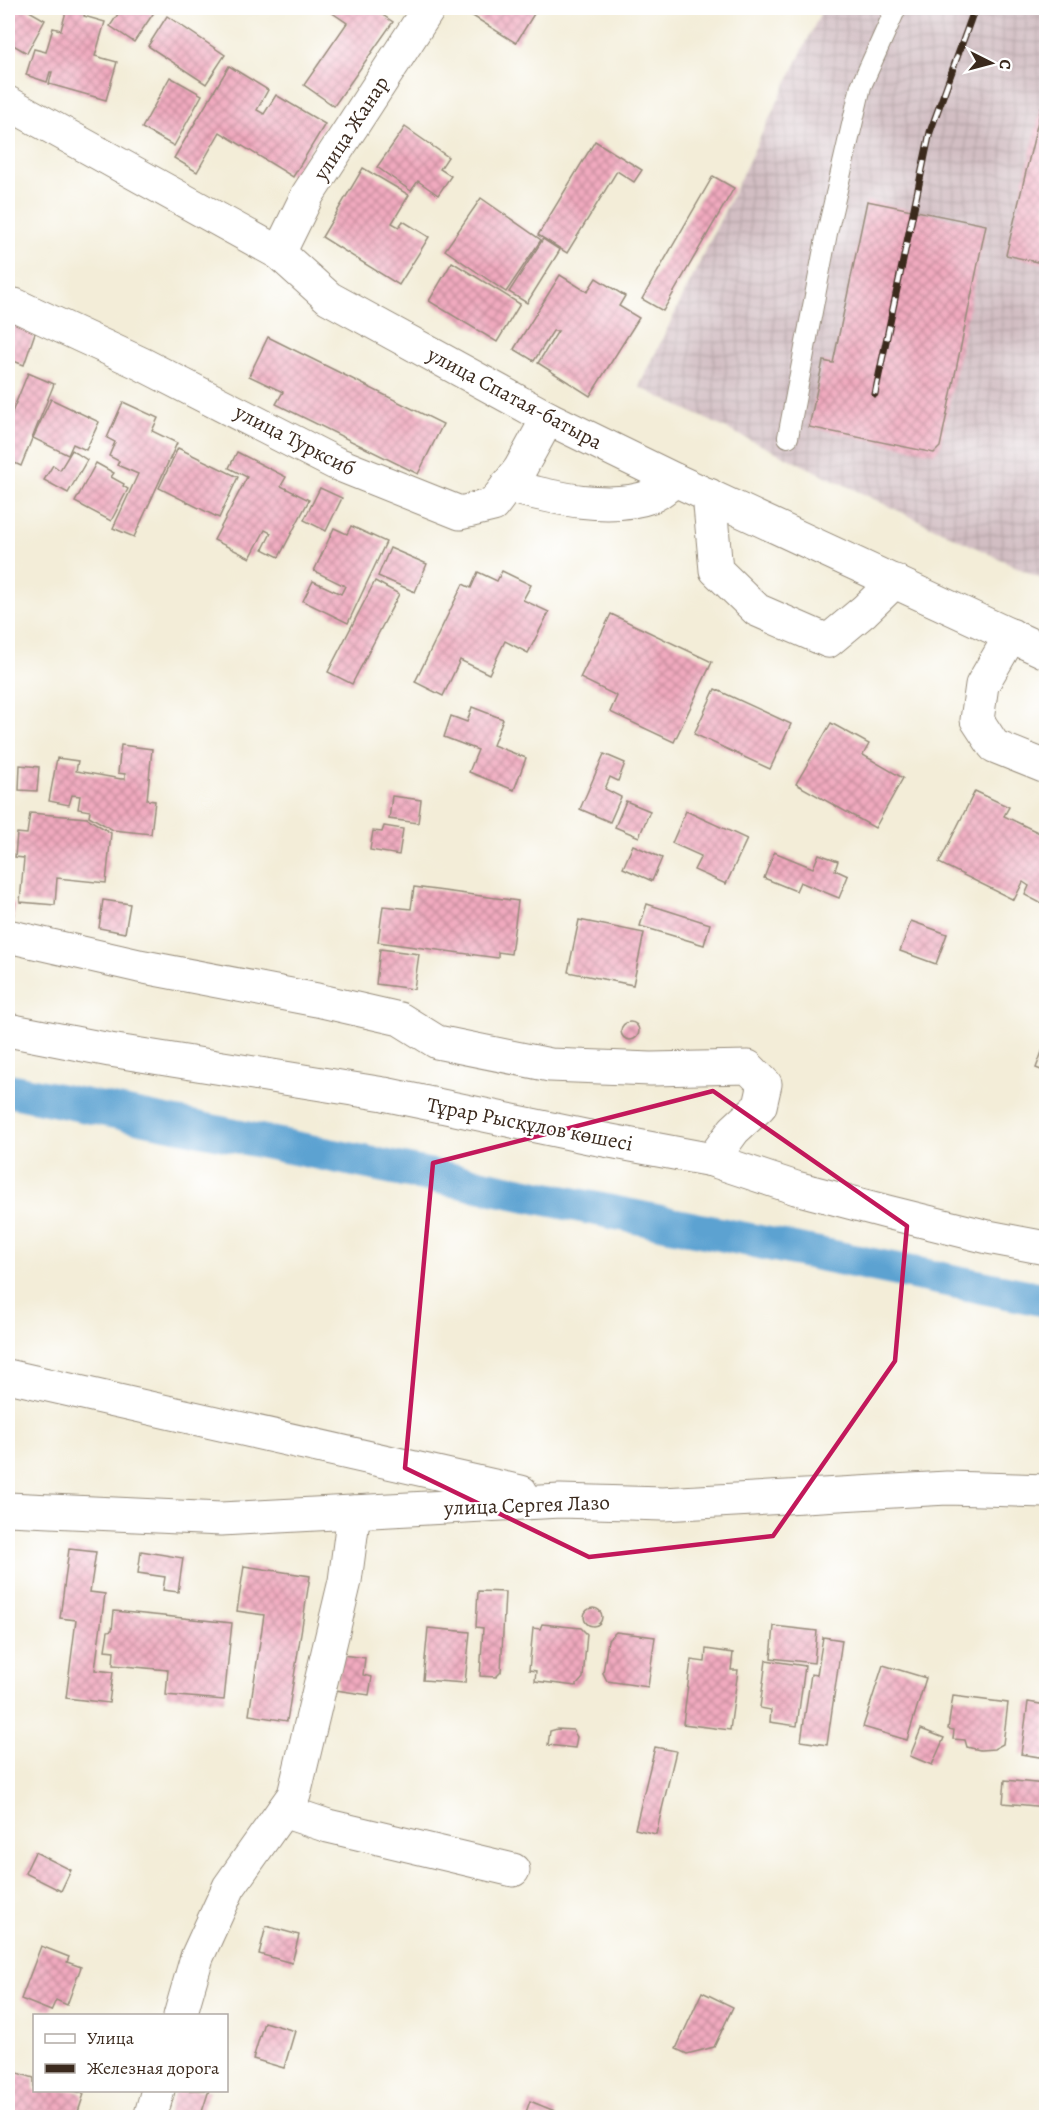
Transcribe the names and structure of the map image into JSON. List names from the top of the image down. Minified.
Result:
{"streets":{"street":["улица Жанар","улица Спатая-батыра","улица Турксиб","Тұрар Рысқұлов көшесі","улица Сергея Лазо"]},"crossings":[["улица Жанар","улица Спатая-батыра"],["улица Спатая-батыра","улица Турксиб"]],"legend":["Улица","Железная дорога"],"north":"right"}
